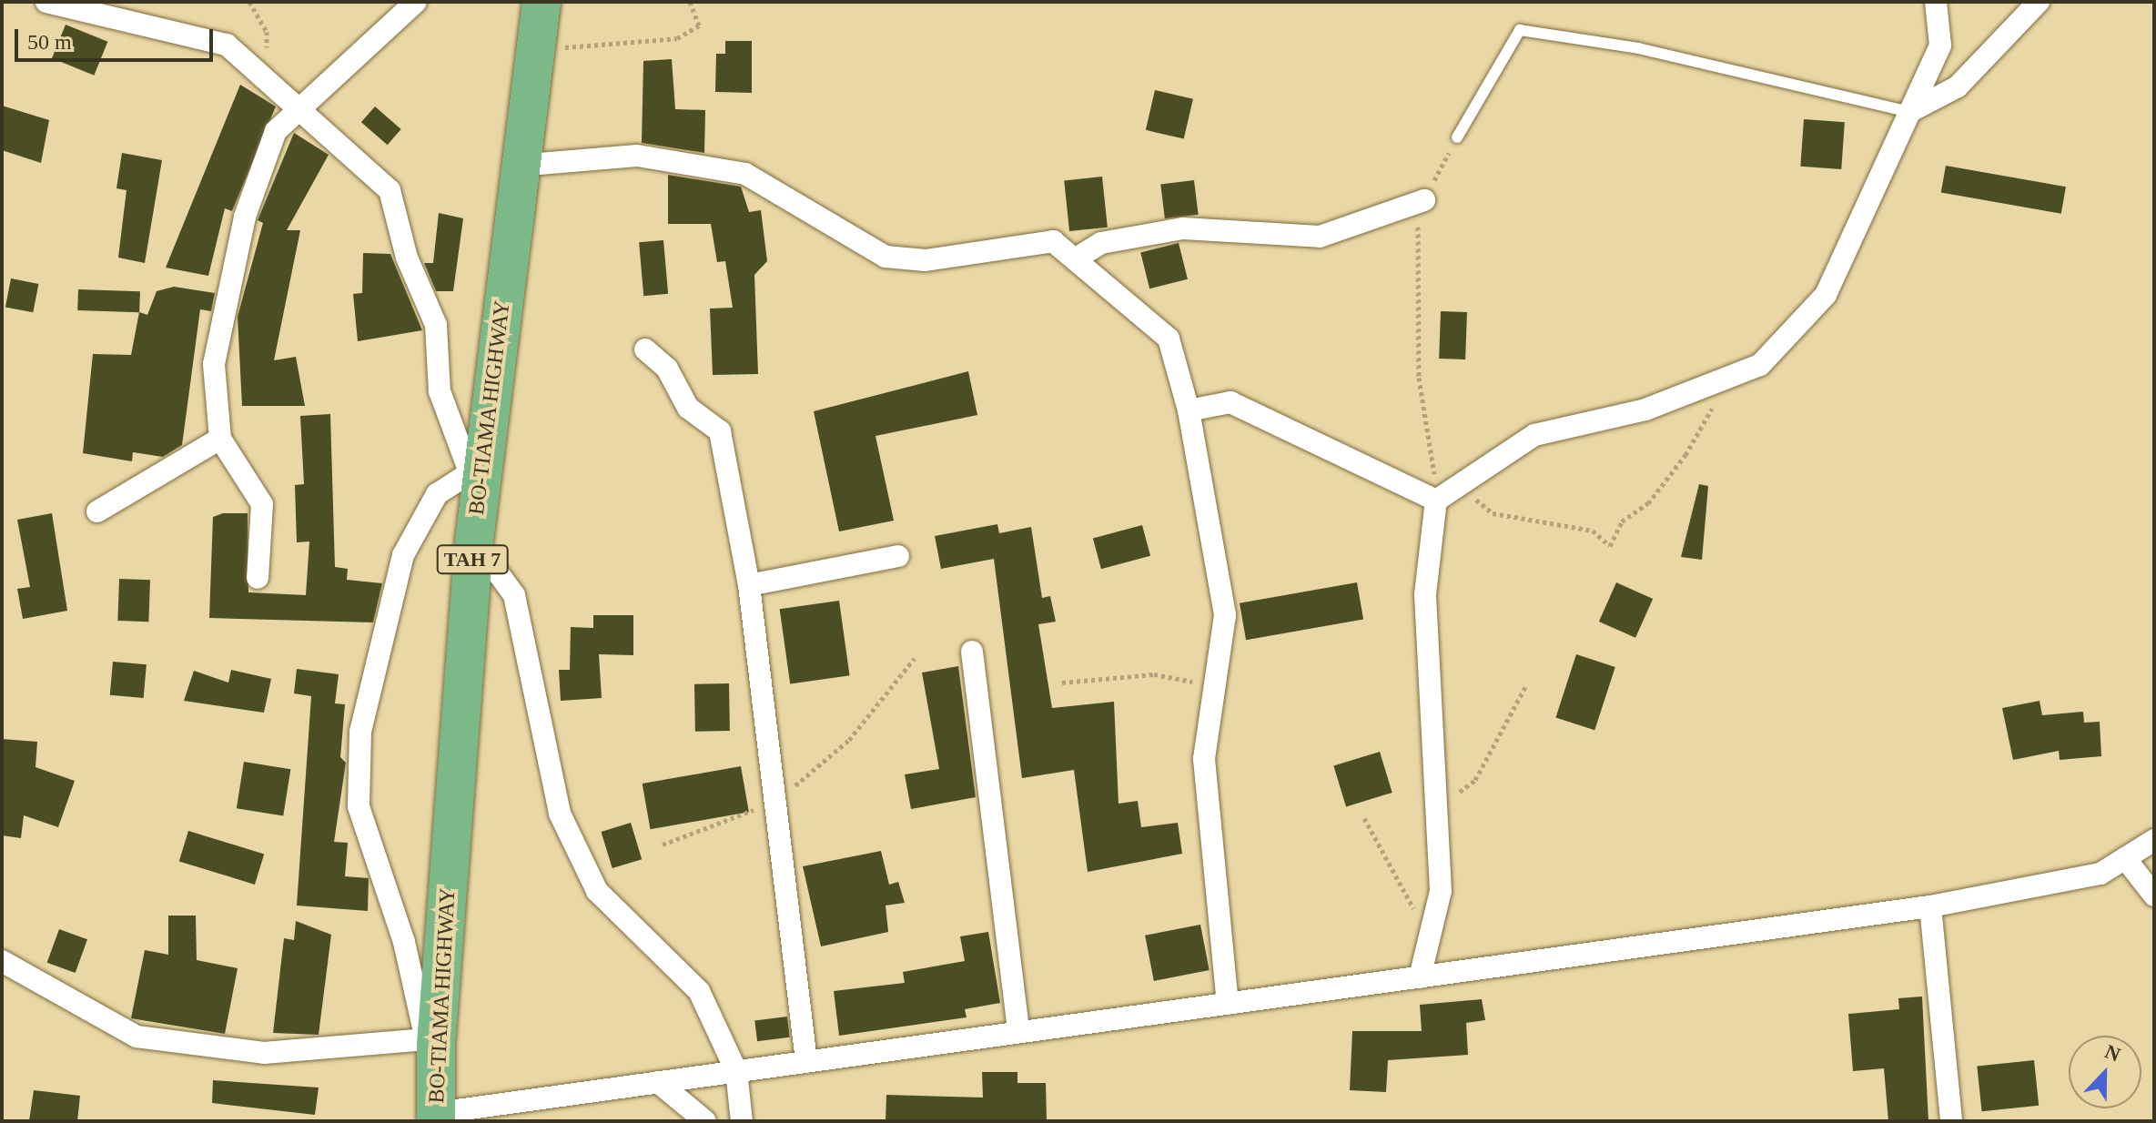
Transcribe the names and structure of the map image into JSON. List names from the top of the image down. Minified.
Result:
{"streets":{"highway":["BO-TIAMA HIGHWAY","TAH 7"]},"scale_bar":"50 m","north":"top"}
